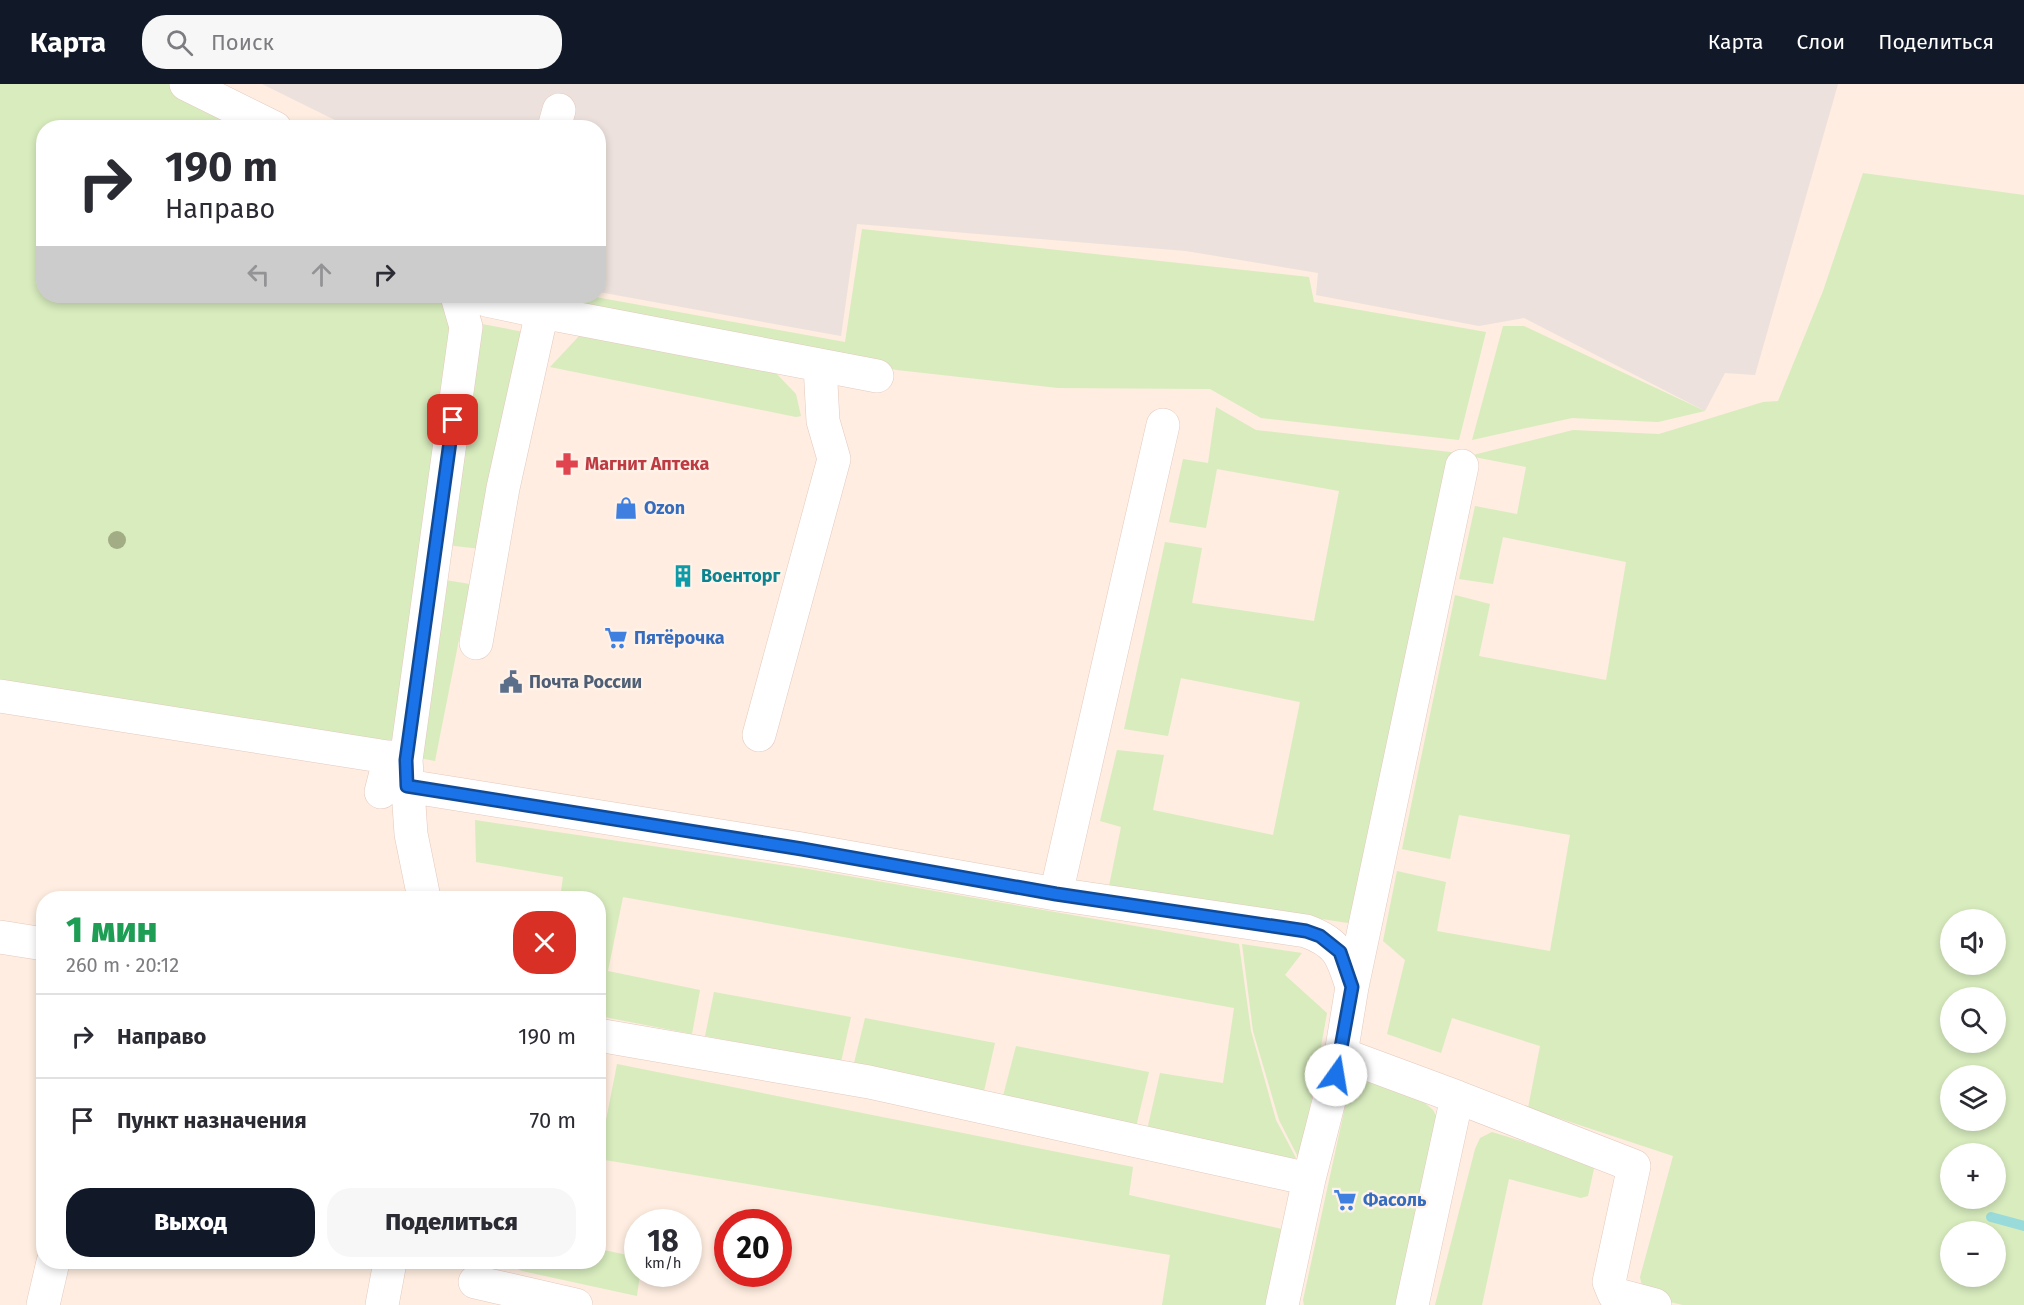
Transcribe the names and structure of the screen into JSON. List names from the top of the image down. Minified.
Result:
{"places":{"pharmacy":["Магнит Аптека"],"shop":["Ozon"],"building":["Военторг"],"supermarket":["Пятёрочка","Фасоль"],"public building":["Почта России"]},"page":{"header":"Карта","search":"Поиск","nav":["Карта","Слои","Поделиться"],"turn":["190 m","Направо"],"heading":["1 мин","260 m · 20:12"],"map_buttons":["+","−"],"list":[{"name":"Направо","value":"190 m"},{"name":"Пункт назначения","value":"70 m"}],"buttons":["Выход","Поделиться"],"speed":"18 km/h","limit":"20"}}
